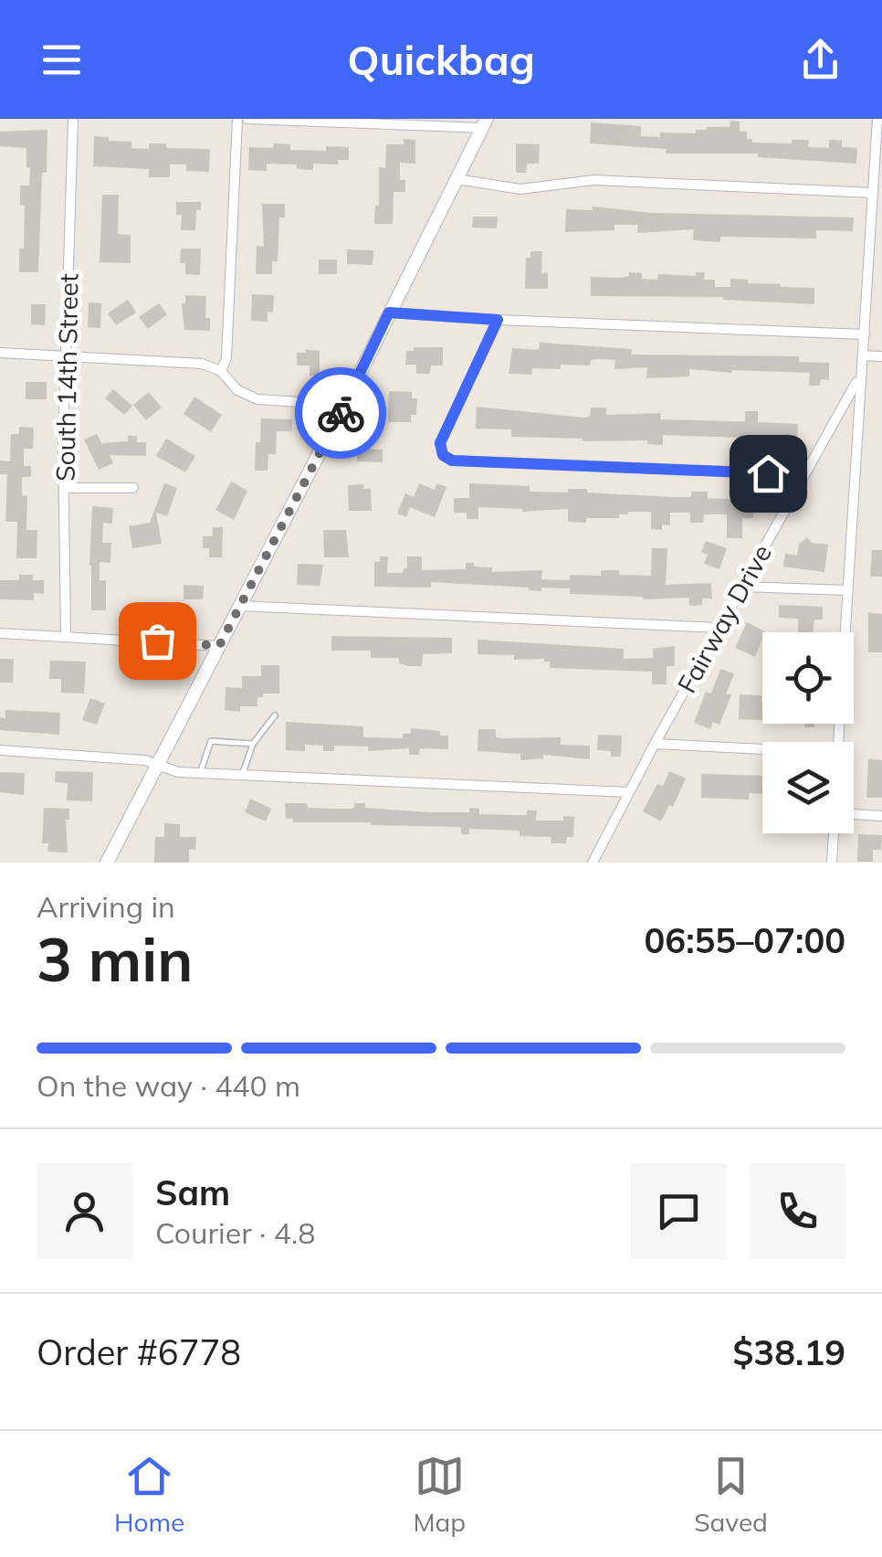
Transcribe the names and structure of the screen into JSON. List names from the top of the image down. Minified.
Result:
{"streets":{"street":["South 14th Street","Fairway Drive"]},"page":{"header":"Quickbag","heading":["3 min","Arriving in","06:55–07:00"],"panel":["Sam","Courier · 4.8","Order #6778","$38.19"],"bar":"On the way · 440 m","tabs":["Home","Map","Saved"]}}
